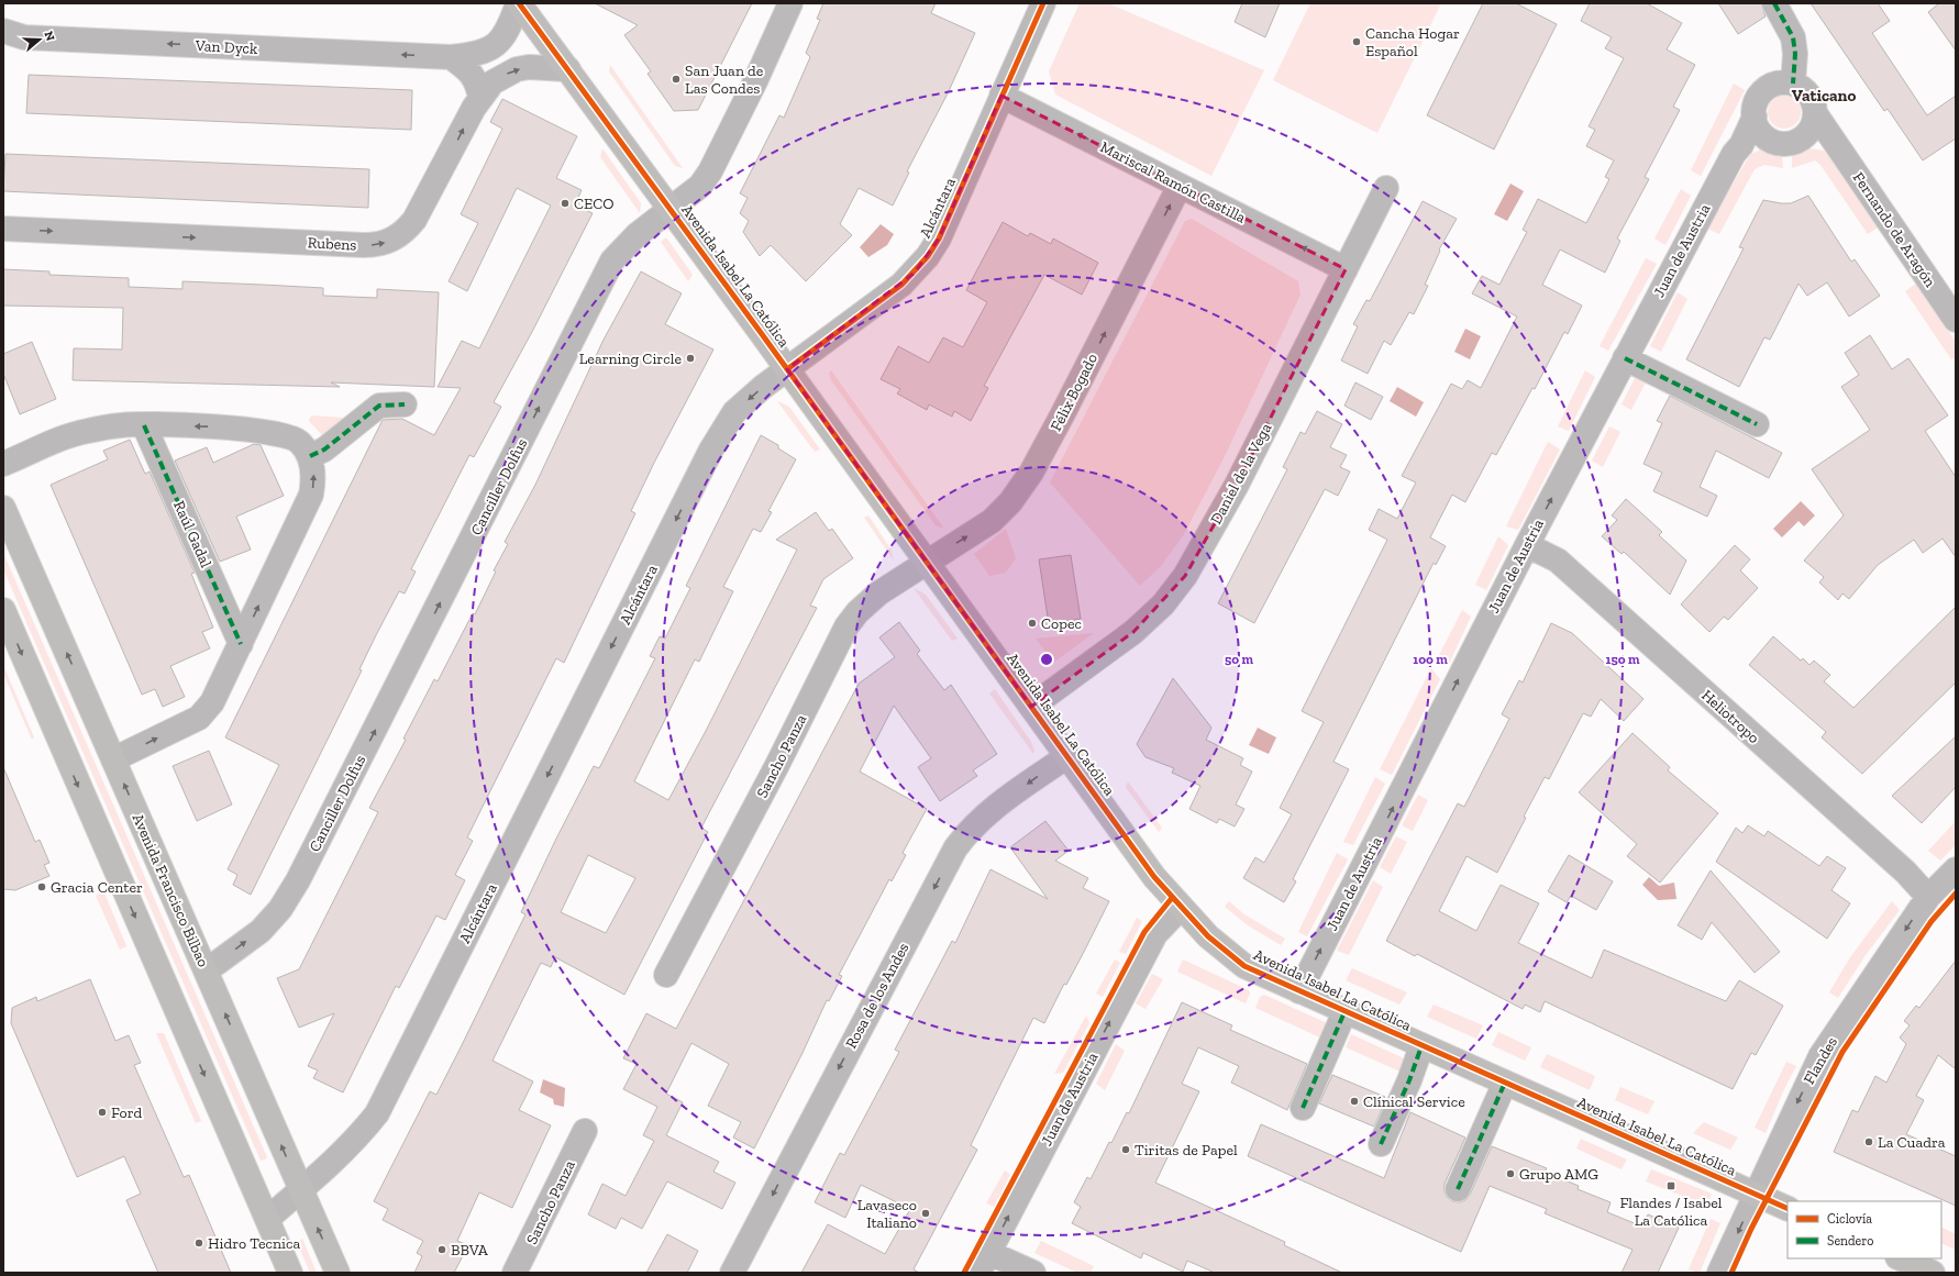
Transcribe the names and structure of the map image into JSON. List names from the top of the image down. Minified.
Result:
{"streets":{"main road":["Avenida Isabel La Católica","Avenida Francisco Bilbao"],"street":["Van Dyck","Mariscal Ramón Castilla","Alcántara","Fernando de Aragón","Rubens","Juan de Austria","Félix Bogado","Daniel de la Vega","Canciller Dolfus","Raúl Gadal","Heliotropo","Sancho Panza","Rosa de los Andes","Flandes"]},"crossings":[["Van Dyck","Avenida Isabel La Católica"],["Mariscal Ramón Castilla","Alcántara"],["Mariscal Ramón Castilla","Félix Bogado"],["Mariscal Ramón Castilla","Daniel de la Vega"],["Alcántara","Avenida Isabel La Católica"],["Alcántara","Avenida Francisco Bilbao"],["Fernando de Aragón","Juan de Austria"],["Rubens","Avenida Isabel La Católica"],["Juan de Austria","Avenida Isabel La Católica"],["Juan de Austria","Heliotropo"],["Avenida Isabel La Católica","Félix Bogado"],["Avenida Isabel La Católica","Daniel de la Vega"],["Avenida Isabel La Católica","Canciller Dolfus"],["Avenida Isabel La Católica","Sancho Panza"],["Avenida Isabel La Católica","Rosa de los Andes"],["Avenida Isabel La Católica","Flandes"],["Félix Bogado","Sancho Panza"],["Canciller Dolfus","Avenida Francisco Bilbao"],["Heliotropo","Flandes"]],"one_way":["Van Dyck","Mariscal Ramón Castilla","Alcántara","Juan de Austria","Félix Bogado","Rosa de los Andes","Flandes"],"districts":["Vaticano"],"places":{"other":["Cancha Hogar Español","San Juan de Las Condes","CECO","Learning Circle","Copec","Gracia Center","Clínical Service","Ford","La Cuadra","Tiritas de Papel","Grupo AMG","Lavaseco Italiano","Hidro Tecnica","BBVA"],"transit":["Flandes / Isabel La Católica"]},"legend":["Ciclovía","Sendero"],"north":"right","rings":["50 m","100 m","150 m"]}
